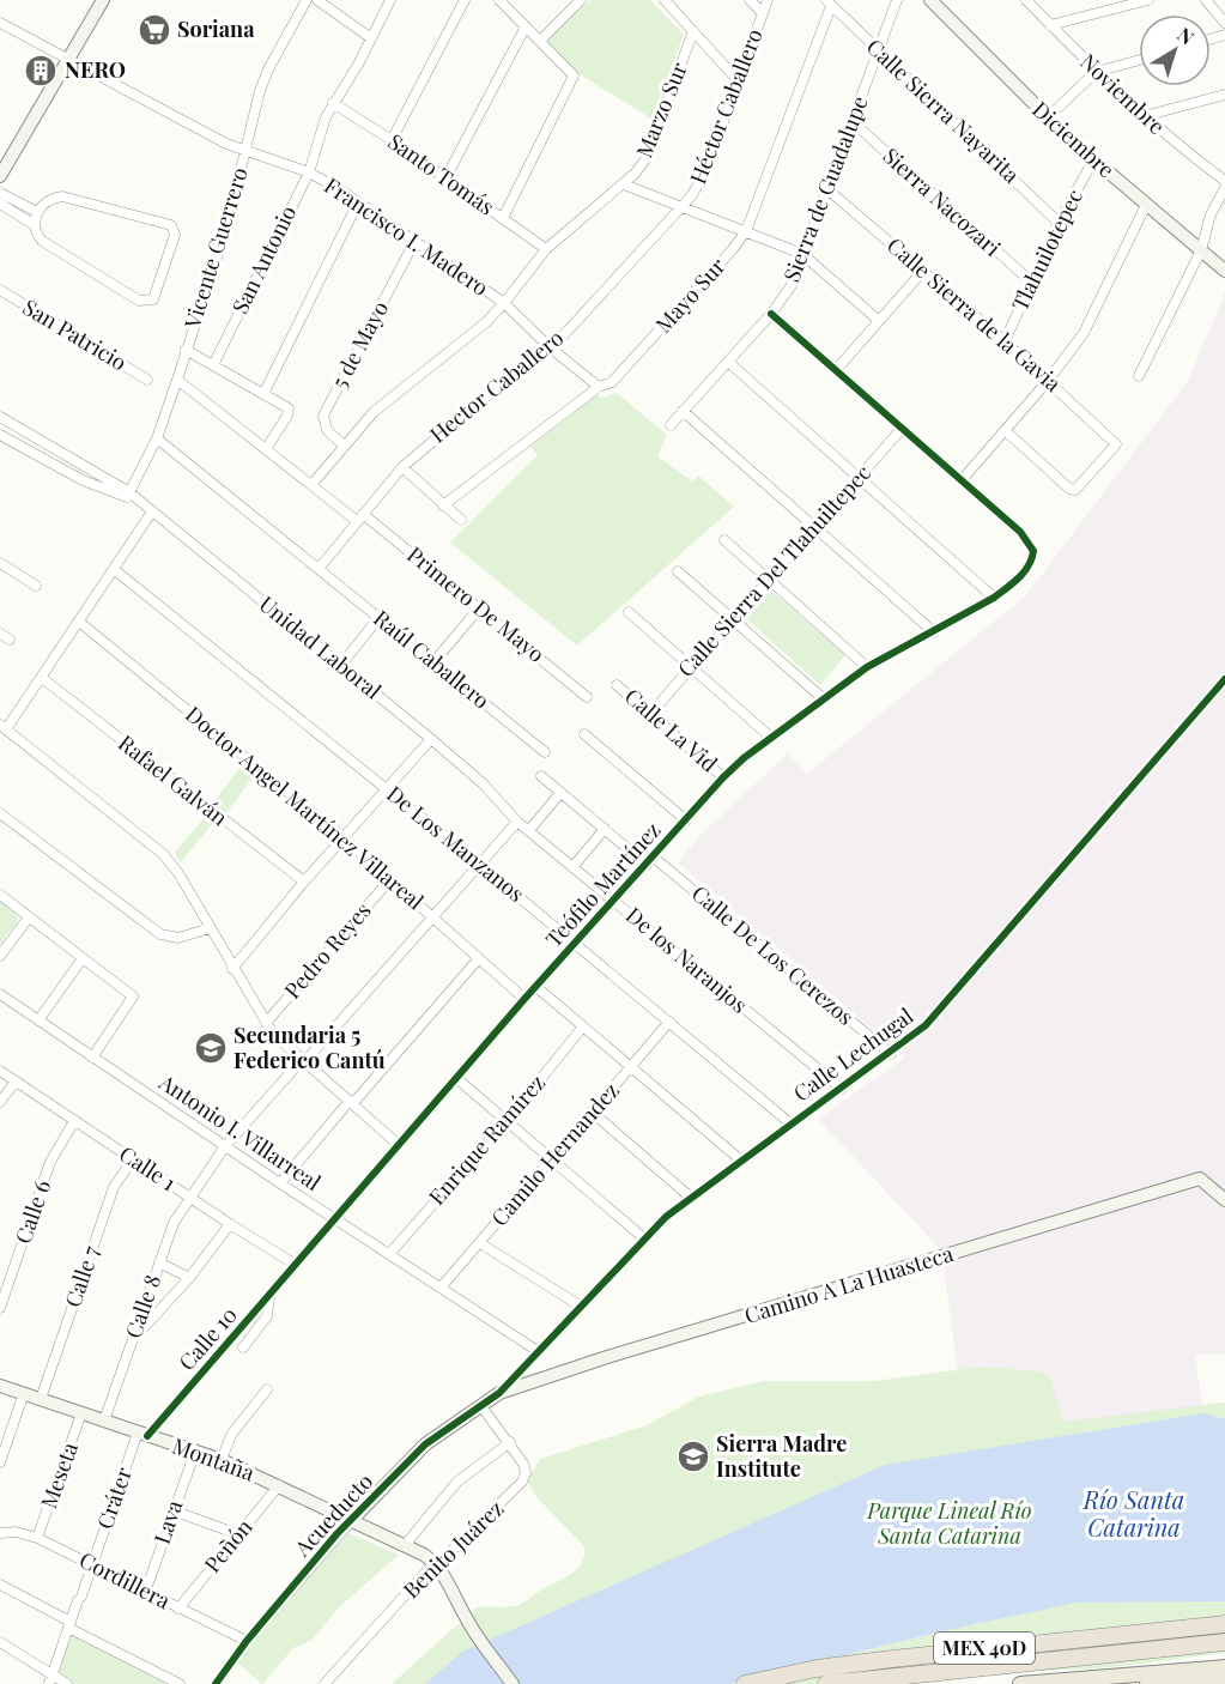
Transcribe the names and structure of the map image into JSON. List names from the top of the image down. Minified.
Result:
{"streets":{"highway":["MEX 40D"],"street":["Noviembre","Héctor Caballero","Marzo Sur","Calle Sierra Nayarita","Diciembre","Santo Tomás","Sierra de Guadalupe","Sierra Nacozari","Francisco I. Madero","Vicente Guerrero","Tlahuilotepec","San Antonio","Mayo Sur","Calle Sierra de la Gavia","San Patricio","5 de Mayo","Hector Caballero","Calle Sierra Del Tlahuiltepec","Primero De Mayo","Unidad Laboral","Raúl Caballero","Calle La Vid","Rafael Galván","Doctor Angel Martínez Villareal","De Los Manzanos","Teófilo Martínez","Pedro Reyes","Calle De Los Cerezos","De los Naranjos","Calle Lechugal","Antonio I. Villarreal","Enrique Ramírez","Camilo Hernandez","Calle 1","Calle 6","Calle 7","Camino A La Huasteca","Calle 8","Calle 10","Montaña","Meseta","Cráter","Acueducto","Lava","Peñón","Benito Juárez","Cordillera"]},"crossings":[["Héctor Caballero","Hector Caballero"],["Marzo Sur","Santo Tomás"],["Marzo Sur","Francisco I. Madero"],["Marzo Sur","5 de Mayo"],["Marzo Sur","Primero De Mayo"],["Calle Sierra Nayarita","Sierra de Guadalupe"],["Calle Sierra Nayarita","Tlahuilotepec"],["Calle Sierra Nayarita","Mayo Sur"],["Diciembre","Tlahuilotepec"],["Santo Tomás","San Antonio"],["Sierra de Guadalupe","Sierra Nacozari"],["Sierra de Guadalupe","Calle Sierra de la Gavia"],["Sierra Nacozari","Tlahuilotepec"],["Francisco I. Madero","Vicente Guerrero"],["Francisco I. Madero","San Antonio"],["Francisco I. Madero","Mayo Sur"],["Francisco I. Madero","5 de Mayo"],["Francisco I. Madero","Hector Caballero"],["Vicente Guerrero","Primero De Mayo"],["Vicente Guerrero","Unidad Laboral"],["Vicente Guerrero","Raúl Caballero"],["Tlahuilotepec","Calle Sierra de la Gavia"],["Hector Caballero","Primero De Mayo"],["Hector Caballero","Raúl Caballero"],["Calle Sierra Del Tlahuiltepec","Calle La Vid"],["Unidad Laboral","De los Naranjos"],["Calle La Vid","Teófilo Martínez"],["Doctor Angel Martínez Villareal","Teófilo Martínez"],["Doctor Angel Martínez Villareal","Pedro Reyes"],["Doctor Angel Martínez Villareal","Calle 8"],["De Los Manzanos","Teófilo Martínez"],["De Los Manzanos","Calle Lechugal"],["De Los Manzanos","Camilo Hernandez"],["De Los Manzanos","Calle 8"],["Teófilo Martínez","Calle De Los Cerezos"],["Teófilo Martínez","De los Naranjos"],["Teófilo Martínez","Antonio I. Villarreal"],["Teófilo Martínez","Calle 1"],["Teófilo Martínez","Calle 10"],["Calle De Los Cerezos","Calle Lechugal"],["De los Naranjos","Calle Lechugal"],["De los Naranjos","Calle 8"],["Calle Lechugal","Antonio I. Villarreal"],["Calle Lechugal","Camino A La Huasteca"],["Calle Lechugal","Acueducto"],["Antonio I. Villarreal","Enrique Ramírez"],["Antonio I. Villarreal","Camilo Hernandez"],["Antonio I. Villarreal","Calle 8"],["Calle 1","Calle 6"],["Calle 1","Calle 7"],["Calle 1","Calle 8"],["Calle 1","Calle 10"],["Calle 7","Montaña"],["Camino A La Huasteca","Acueducto"],["Calle 8","Montaña"],["Calle 10","Montaña"],["Calle 10","Cráter"],["Montaña","Meseta"],["Montaña","Cráter"],["Montaña","Acueducto"],["Montaña","Lava"],["Montaña","Peñón"],["Montaña","Benito Juárez"],["Meseta","Cordillera"],["Cráter","Cordillera"],["Acueducto","Benito Juárez"],["Acueducto","Cordillera"],["Lava","Cordillera"],["Peñón","Cordillera"]],"water":["Río Santa Catarina"],"parks":["Parque Lineal Río Santa Catarina"],"places":{"supermarket":["Soriana"],"building":["NERO"],"school or university":["Secundaria 5 Federico Cantú","Sierra Madre Institute"]},"north":"top right"}
